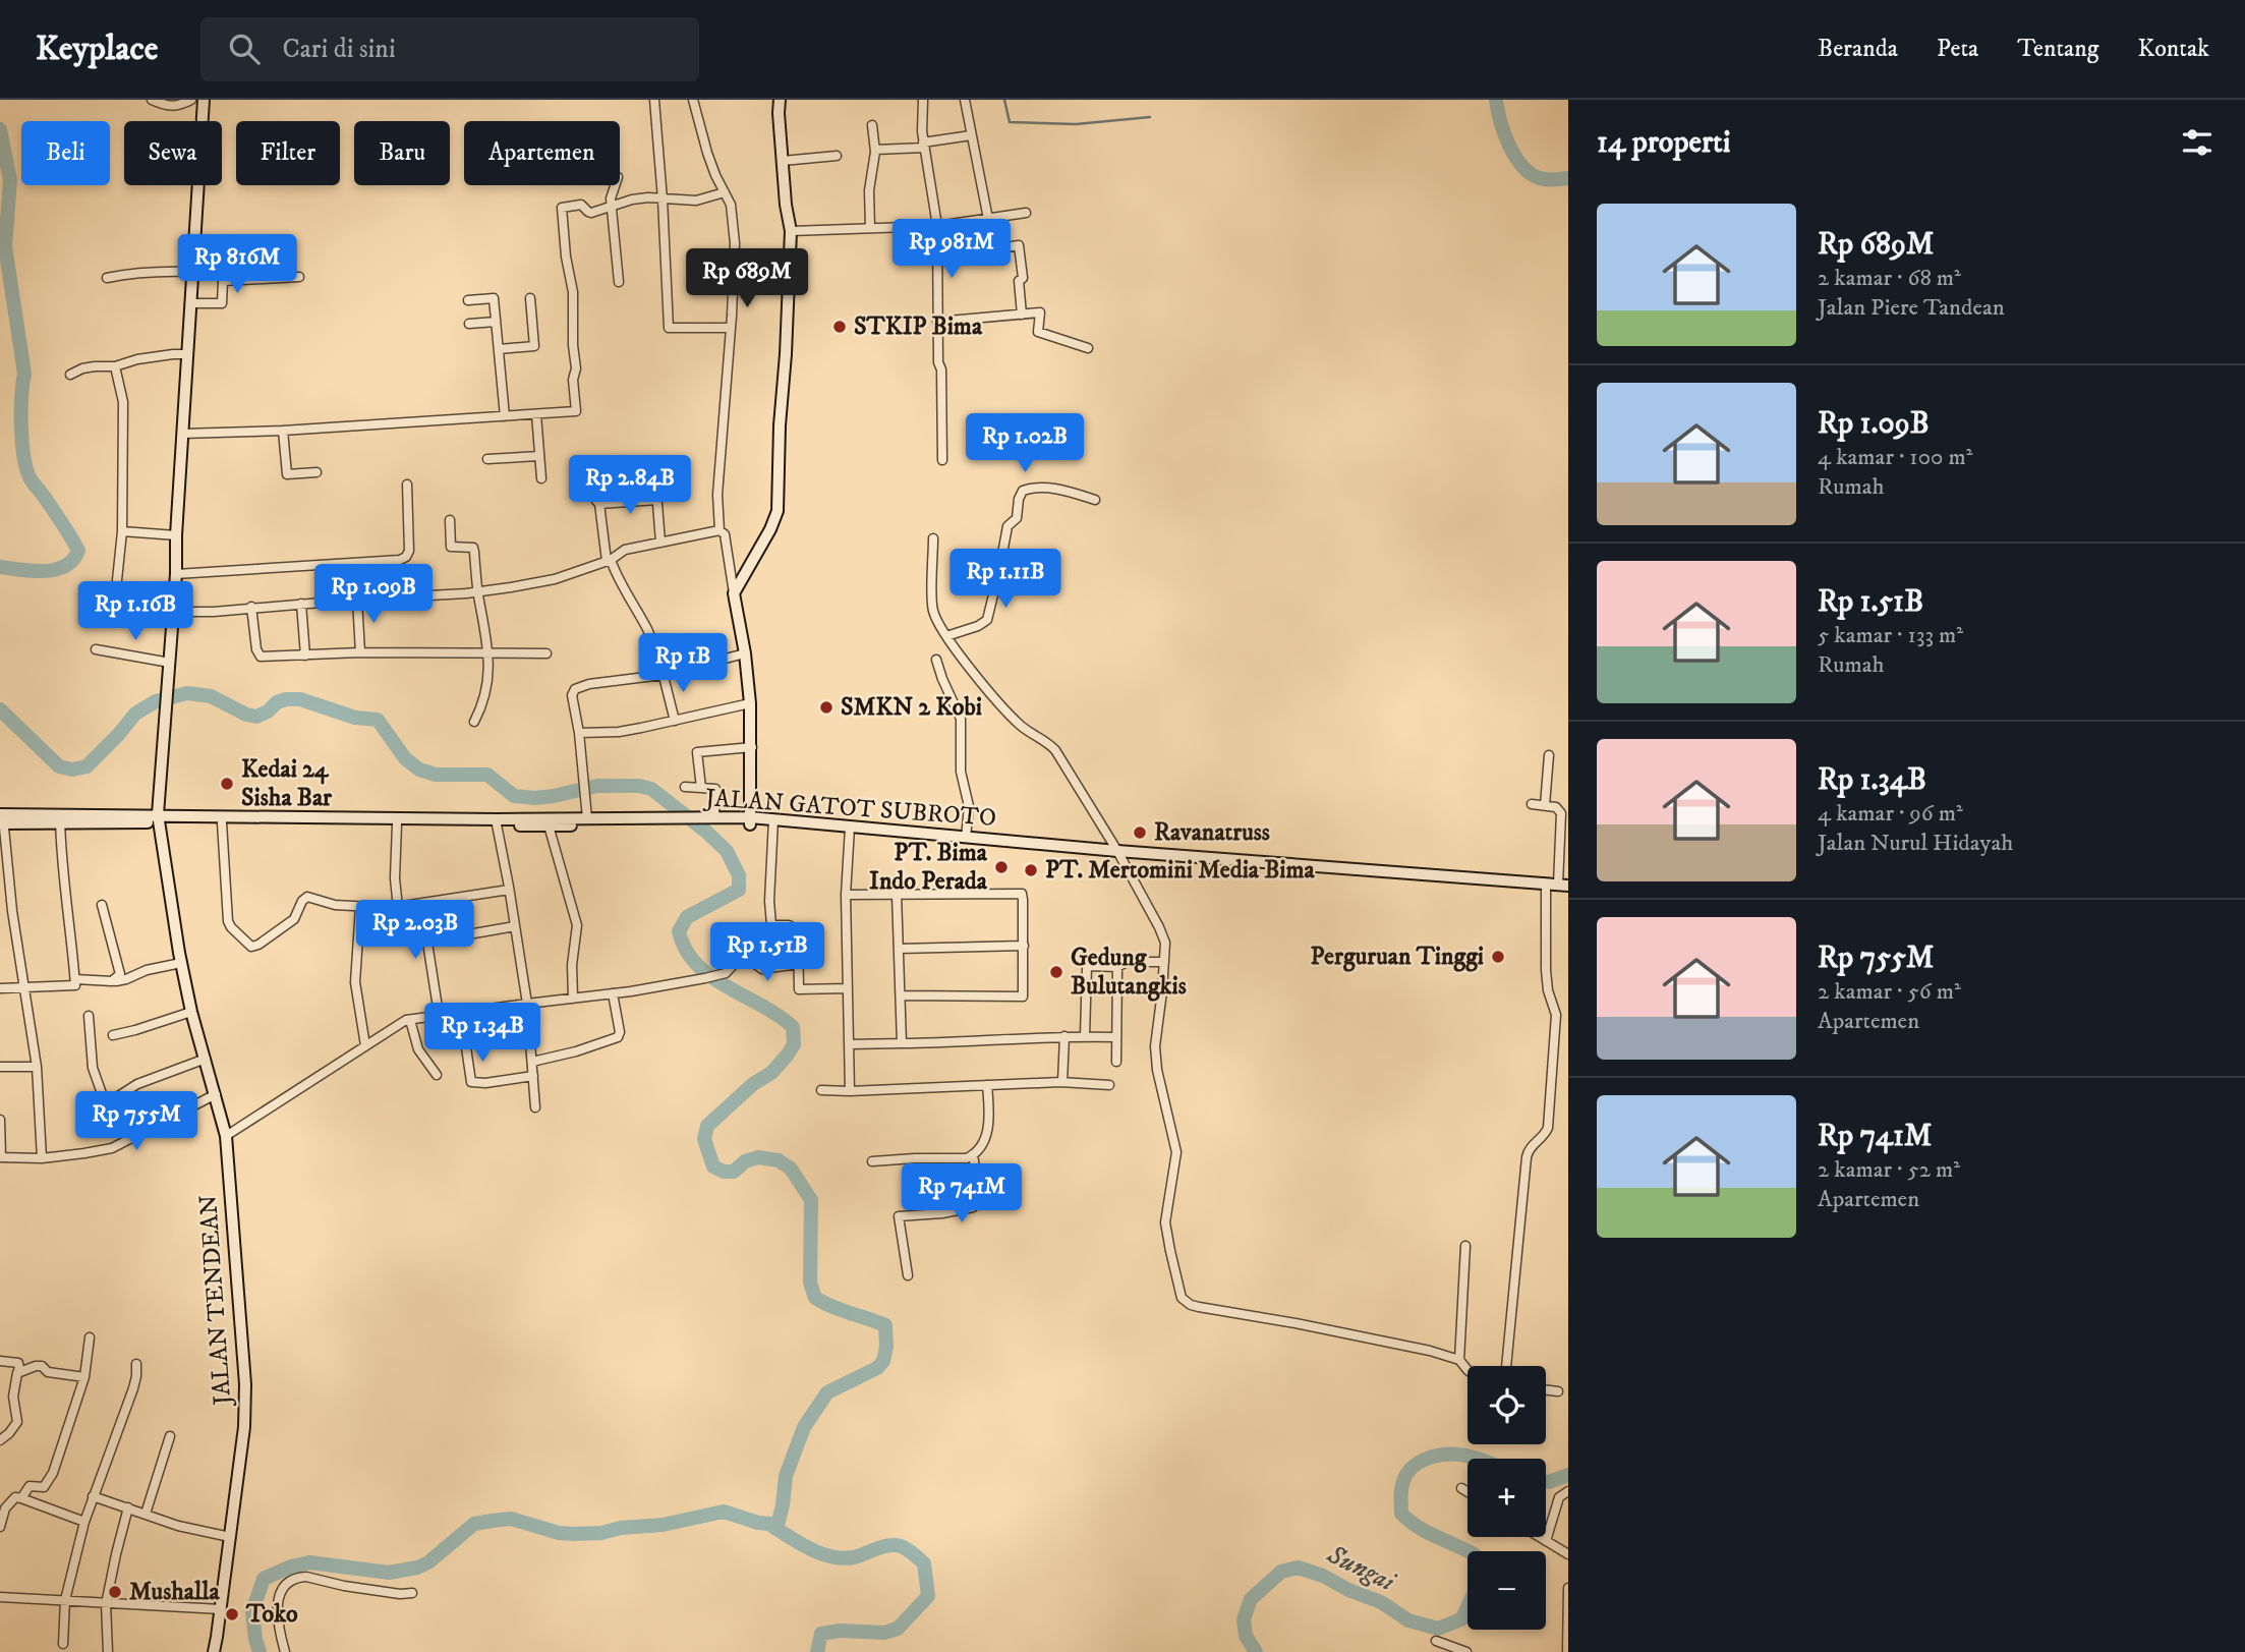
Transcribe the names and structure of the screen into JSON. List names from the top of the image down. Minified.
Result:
{"streets":{"street":["JALAN GATOT SUBROTO","JALAN TENDEAN"]},"crossings":[["JALAN GATOT SUBROTO","JALAN TENDEAN"]],"water":["Sungai"],"places":["STKIP Bima","SMKN 2 Kobi","Kedai 24 Sisha Bar","Ravanatruss","PT. Bima Indo Perada","PT. Mertomini Media Bima","Perguruan Tinggi","Gedung Bulutangkis","Mushalla","Toko"],"page":{"header":"Keyplace","search":"Cari di sini","nav":["Beranda","Peta","Tentang","Kontak"],"heading":"14 properti","chip":["Beli","Sewa","Filter","Baru","Apartemen"],"list":[{"name":"Rp 689M","note":"2 kamar · 68 m² · Jalan Piere Tandean"},{"name":"Rp 1.09B","note":"4 kamar · 100 m² · Rumah"},{"name":"Rp 1.51B","note":"5 kamar · 133 m² · Rumah"},{"name":"Rp 1.34B","note":"4 kamar · 96 m² · Jalan Nurul Hidayah"},{"name":"Rp 755M","note":"2 kamar · 56 m² · Apartemen"},{"name":"Rp 741M","note":"2 kamar · 52 m² · Apartemen"}],"price":["Rp 981M","Rp 816M","Rp 689M","Rp 1.02B","Rp 2.84B","Rp 1.11B","Rp 1.09B","Rp 1.16B","Rp 1B","Rp 2.03B","Rp 1.51B","Rp 1.34B","Rp 755M","Rp 741M"],"map_buttons":["+","−"]}}
